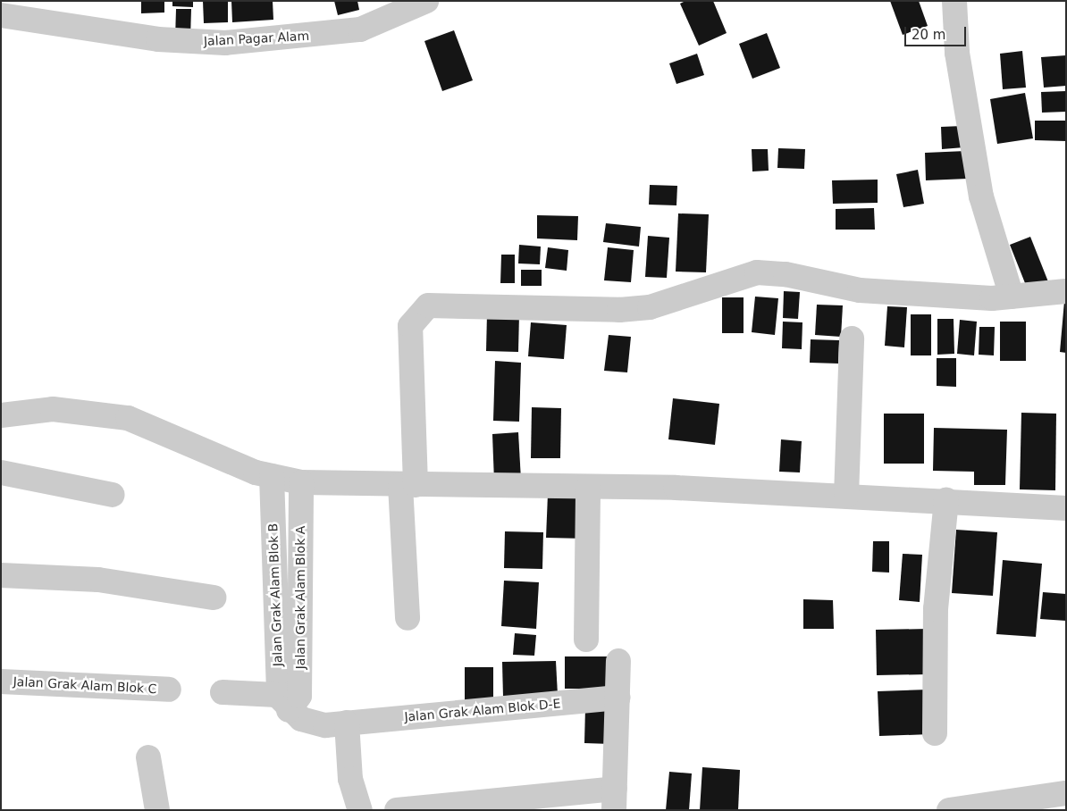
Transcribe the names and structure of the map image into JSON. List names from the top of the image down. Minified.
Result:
{"streets":{"street":["Jalan Pagar Alam","Jalan Grak Alam Blok B","Jalan Grak Alam Blok A","Jalan Grak Alam Blok C","Jalan Grak Alam Blok D-E"]},"crossings":[["Jalan Grak Alam Blok B","Jalan Grak Alam Blok A"]],"scale_bar":"20 m"}
